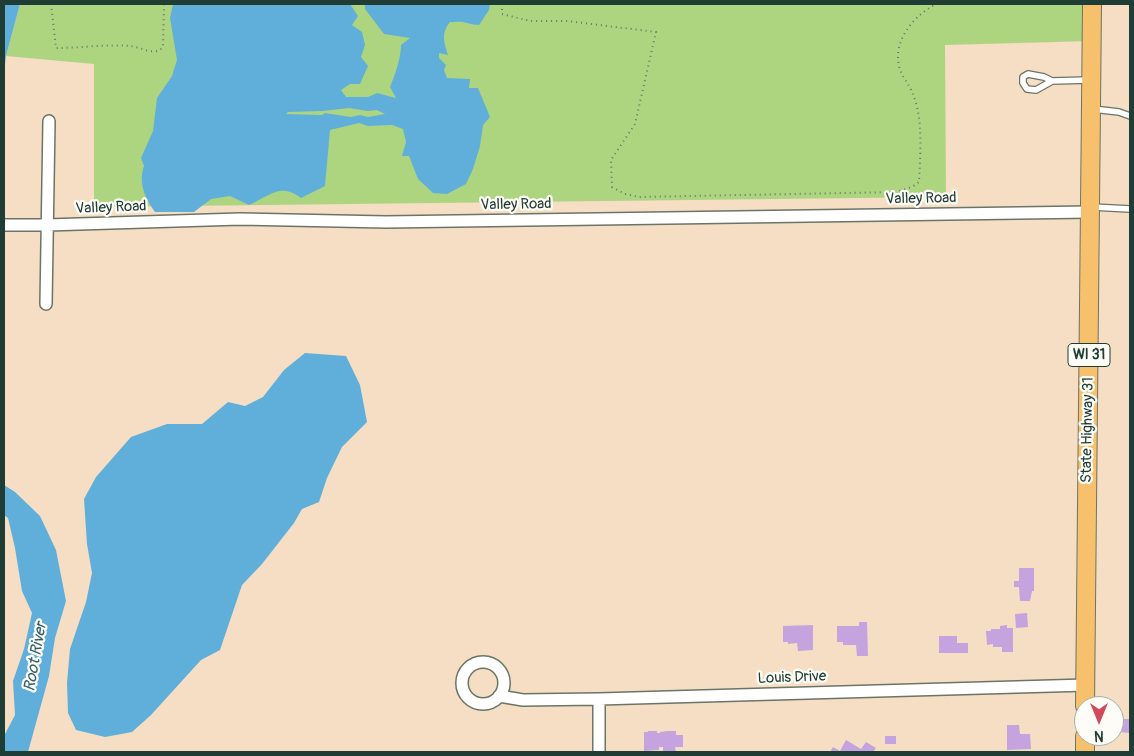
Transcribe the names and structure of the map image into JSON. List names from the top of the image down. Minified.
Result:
{"streets":{"main road":["WI 31","State Highway 31"],"street":["Valley Road","Louis Drive"]},"crossings":[["Valley Road","State Highway 31"],["State Highway 31","Louis Drive"]],"water":["Root River"],"north":"bottom"}
